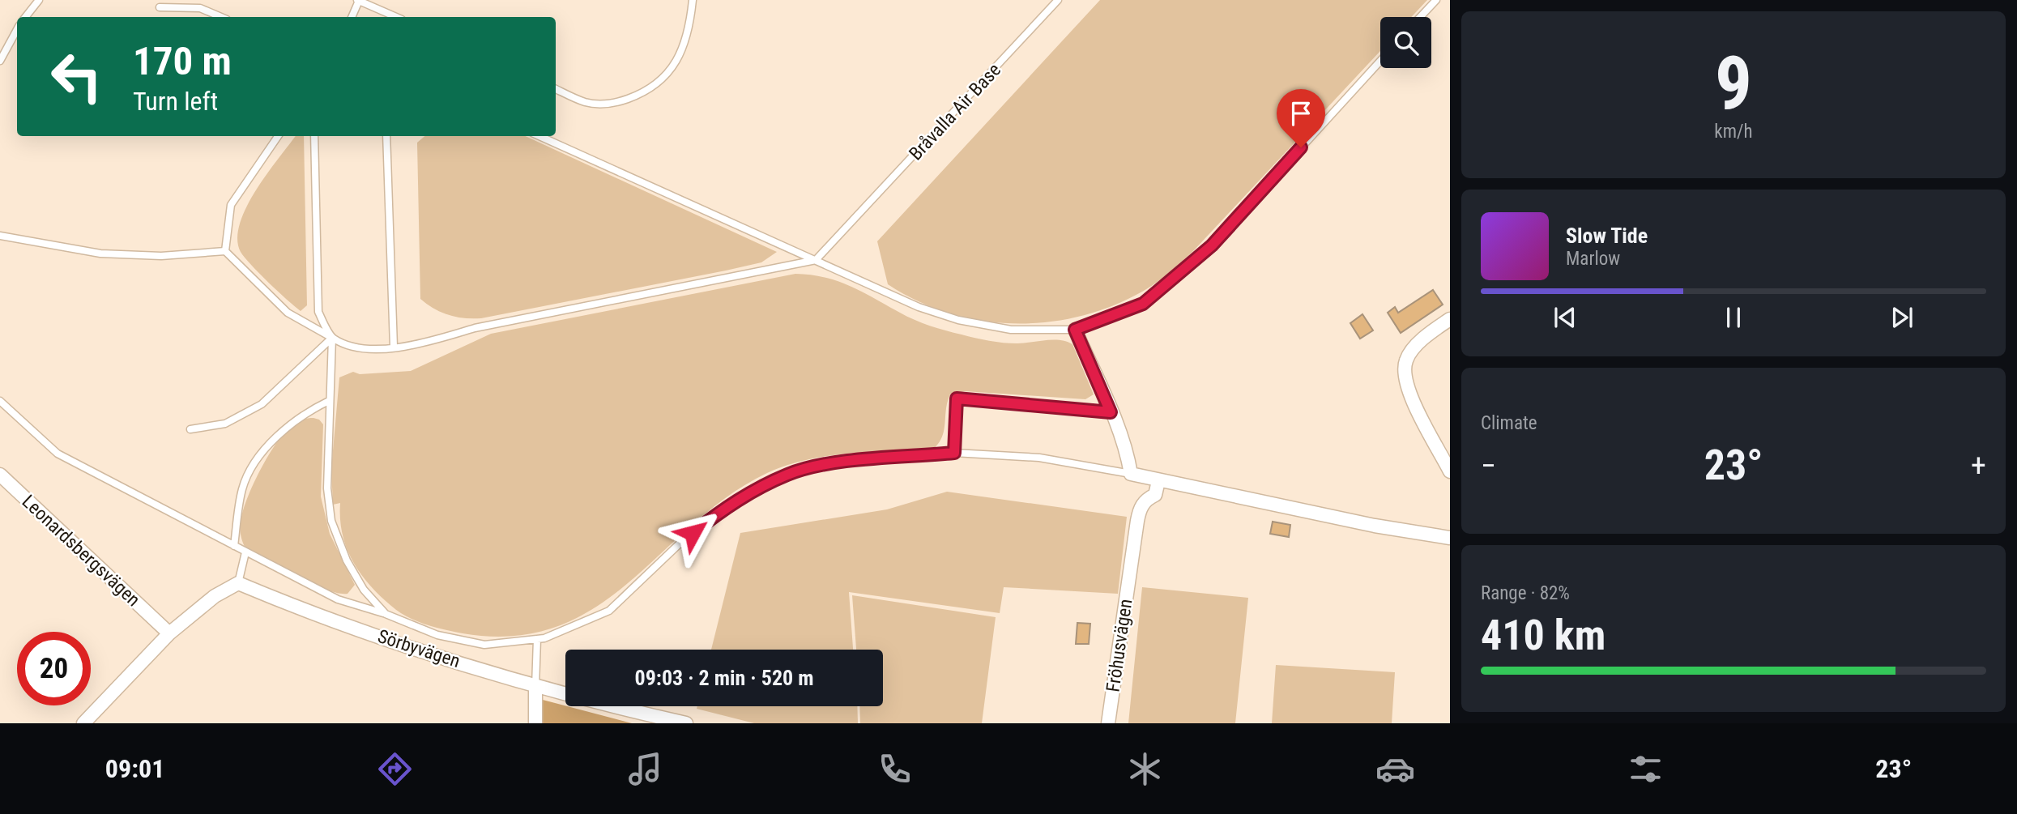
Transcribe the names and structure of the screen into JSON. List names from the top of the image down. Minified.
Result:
{"streets":{"street":["Leonardsbergsvägen","Fröhusvägen","Sörbyvägen"],"lane":["Bråvalla Air Base"]},"page":{"tile":[["9","km/h"],"Climate",["Range · 82%","410 km"]],"turn":["170 m","Turn left"],"song":["Slow Tide","Marlow"],"heat":["−","23°","+"],"limit":"20","trip":"09:03 · 2 min · 520 m","tabs":["09:01","23°"]}}
